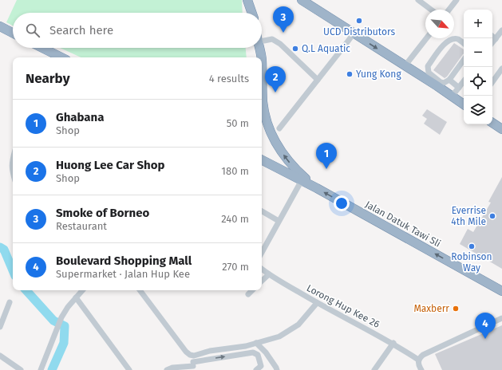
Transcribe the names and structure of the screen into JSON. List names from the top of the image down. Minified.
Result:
{"streets":{"highway":["Jalan Datuk Tawi Sli"],"street":["Lorong Hup Kee 26"]},"one_way":["Jalan Datuk Tawi Sli"],"places":["UCD Distributors","Q.L Aquatic","Yung Kong","Everrise 4th Mile","Robinson Way","Maxberr"],"north":"bottom right","page":{"pins":["3","2","1","4"],"map_buttons":["+","−"],"search":"Search here","heading":["Nearby","4 results"],"list":[{"mark":"1","name":"Ghabana","note":"Shop","value":"50 m"},{"mark":"2","name":"Huong Lee Car Shop","note":"Shop","value":"180 m"},{"mark":"3","name":"Smoke of Borneo","note":"Restaurant","value":"240 m"},{"mark":"4","name":"Boulevard Shopping Mall","note":"Supermarket · Jalan Hup Kee","value":"270 m"}]}}
